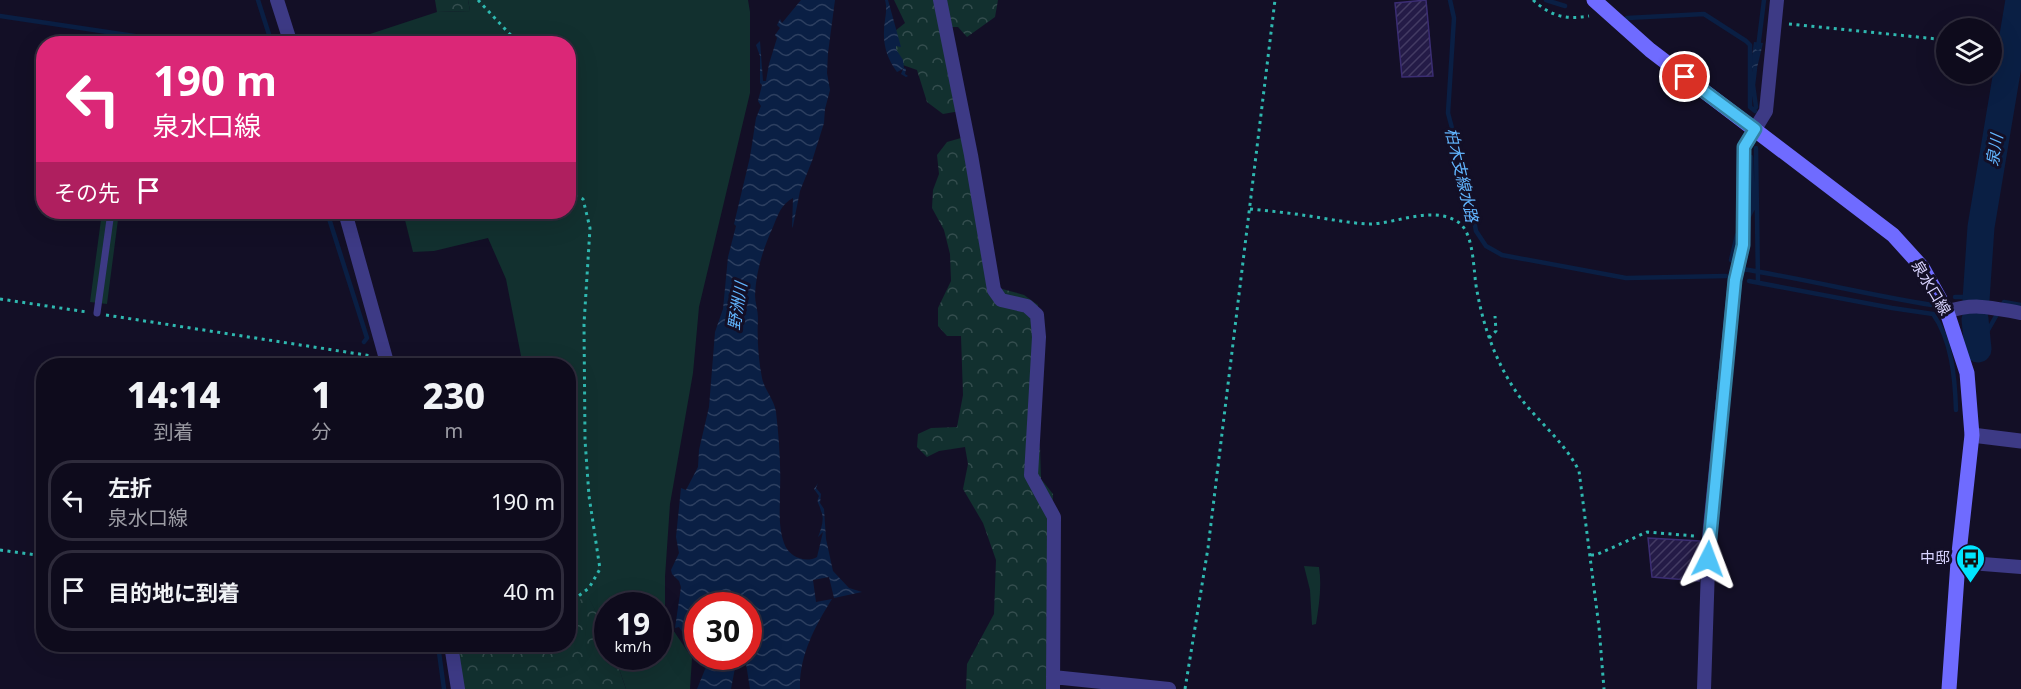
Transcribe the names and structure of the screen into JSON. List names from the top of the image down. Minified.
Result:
{"streets":{"main road":["泉水口線"]},"water":["泉川","柏木支線水路","野洲川"],"places":{"bus stop":["中邸"]},"page":{"turn":["190 m","泉水口線"],"then":"その先","eta":["14:14","到着","1","分","230","m"],"list":[{"name":"左折","note":"泉水口線","value":"190 m"},{"name":"目的地に到着","value":"40 m"}],"speed":"19 km/h","limit":"30"}}
